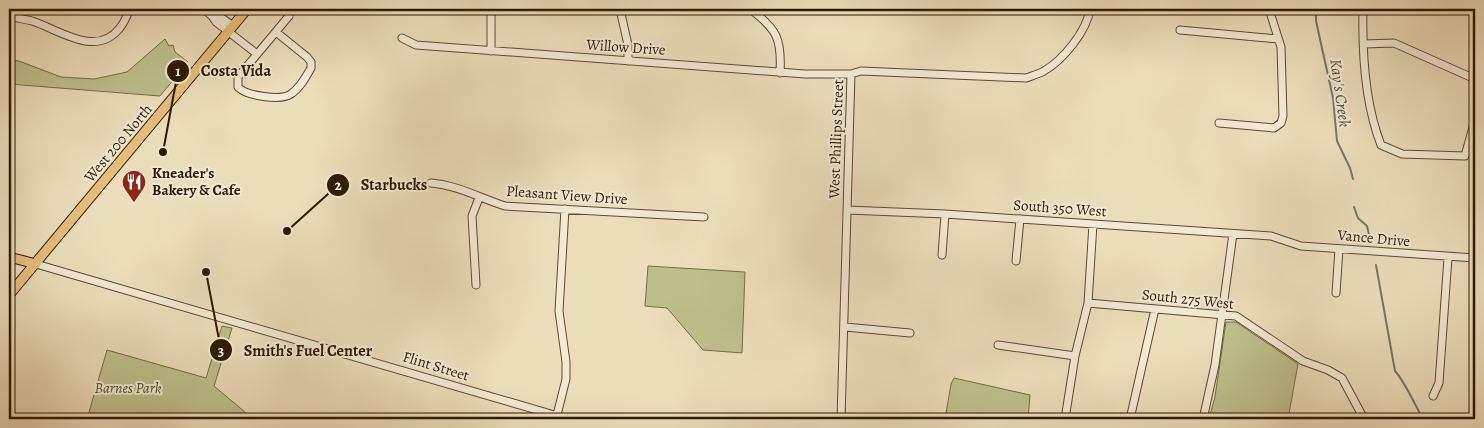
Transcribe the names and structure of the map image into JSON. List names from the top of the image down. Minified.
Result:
{"streets":{"main road":["West 200 North","Flint Street"],"street":["Willow Drive","West Phillips Street","Pleasant View Drive","South 350 West","Vance Drive","South 275 West"]},"crossings":[["Willow Drive","West Phillips Street"],["West Phillips Street","South 350 West"],["West 200 North","Flint Street"],["South 350 West","Vance Drive"]],"water":["Kay's Creek"],"parks":["Barnes Park"],"places":{"other":["Costa Vida","Starbucks","Smith's Fuel Center"],"restaurant":["Kneader's Bakery & Cafe"]}}
